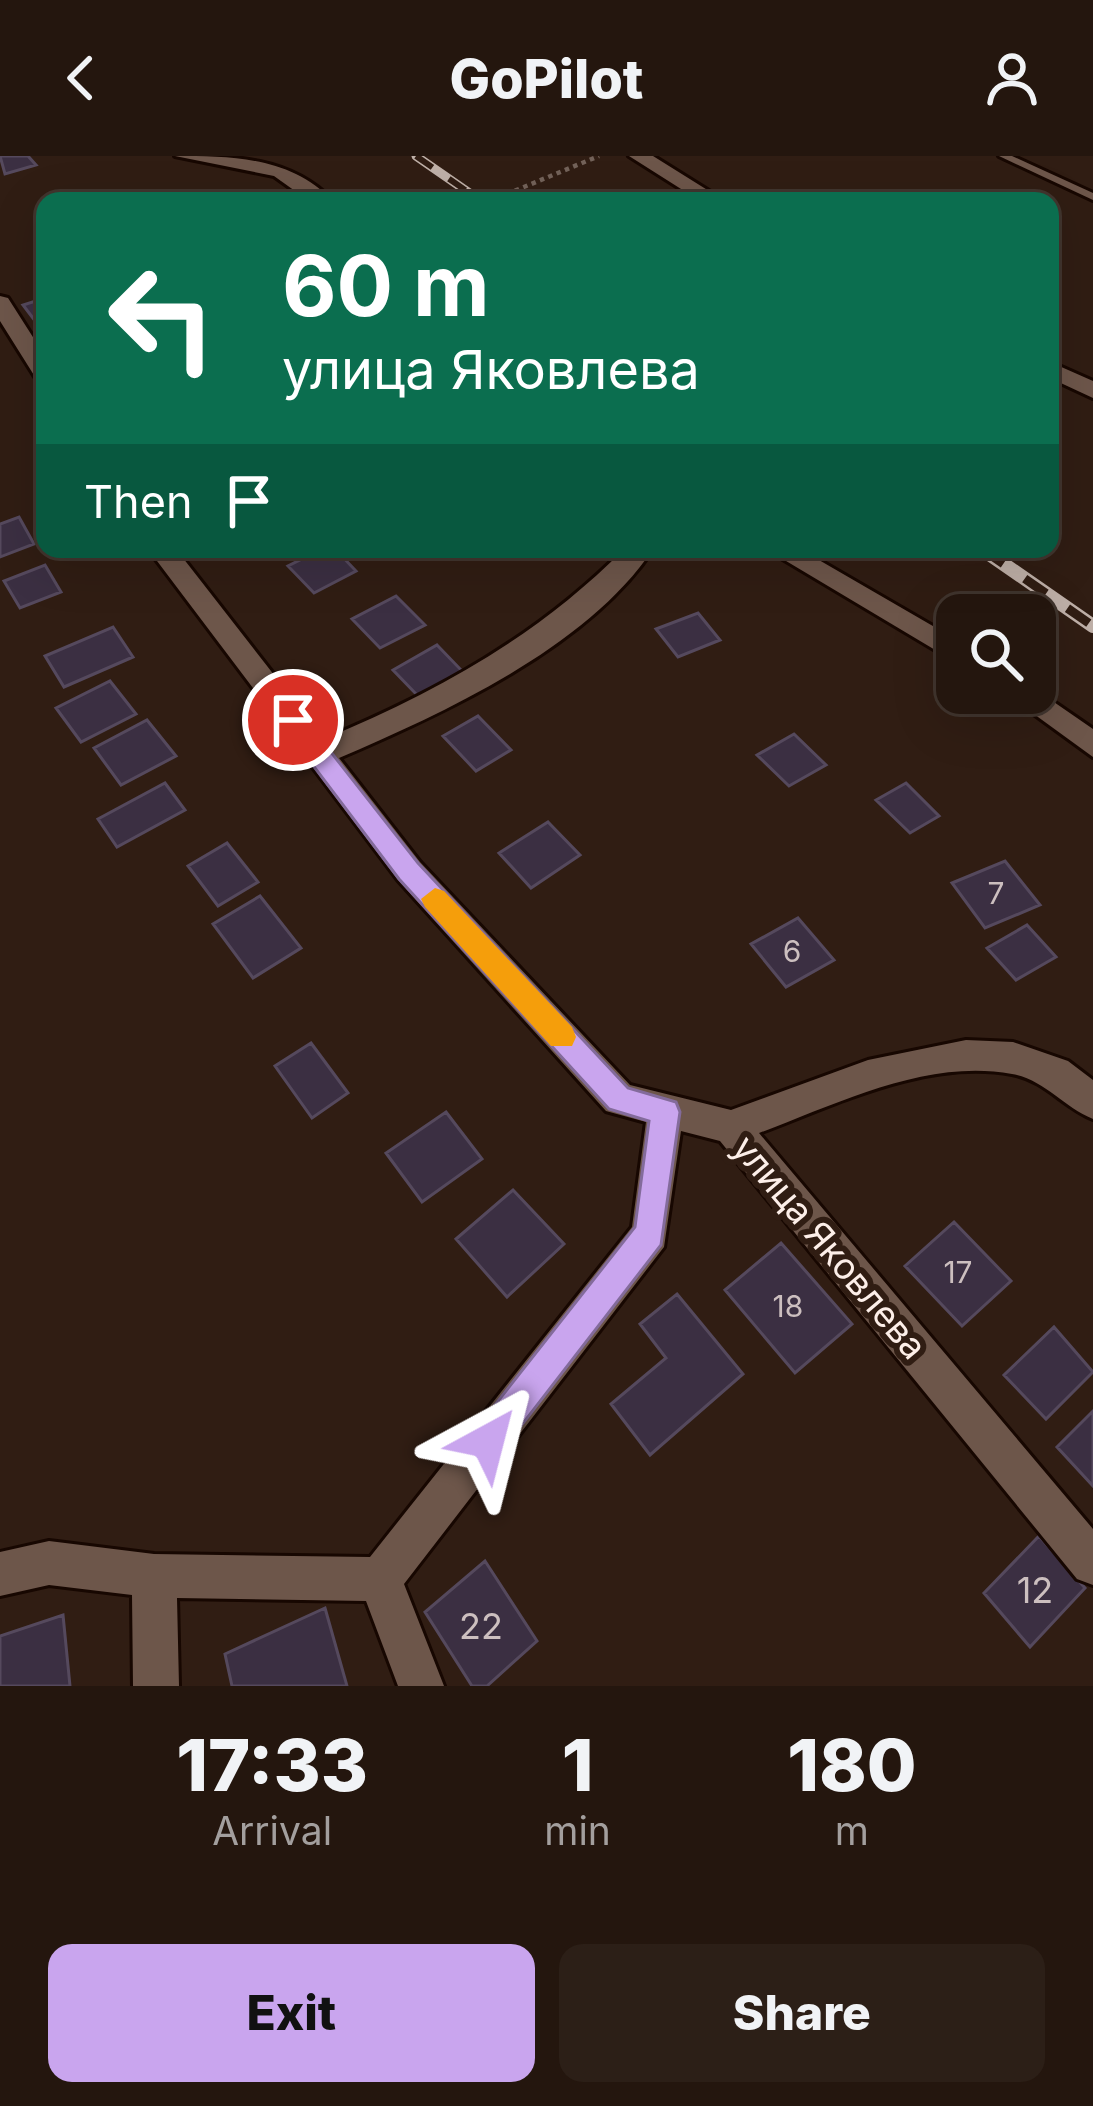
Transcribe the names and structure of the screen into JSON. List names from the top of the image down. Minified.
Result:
{"streets":{"street":["улица Яковлева"]},"house_numbers":["7","6","17","18","12","22"],"page":{"header":"GoPilot","turn":["60 m","улица Яковлева"],"then":"Then","eta":["17:33","Arrival","1","min","180","m"],"buttons":["Exit","Share"]}}
